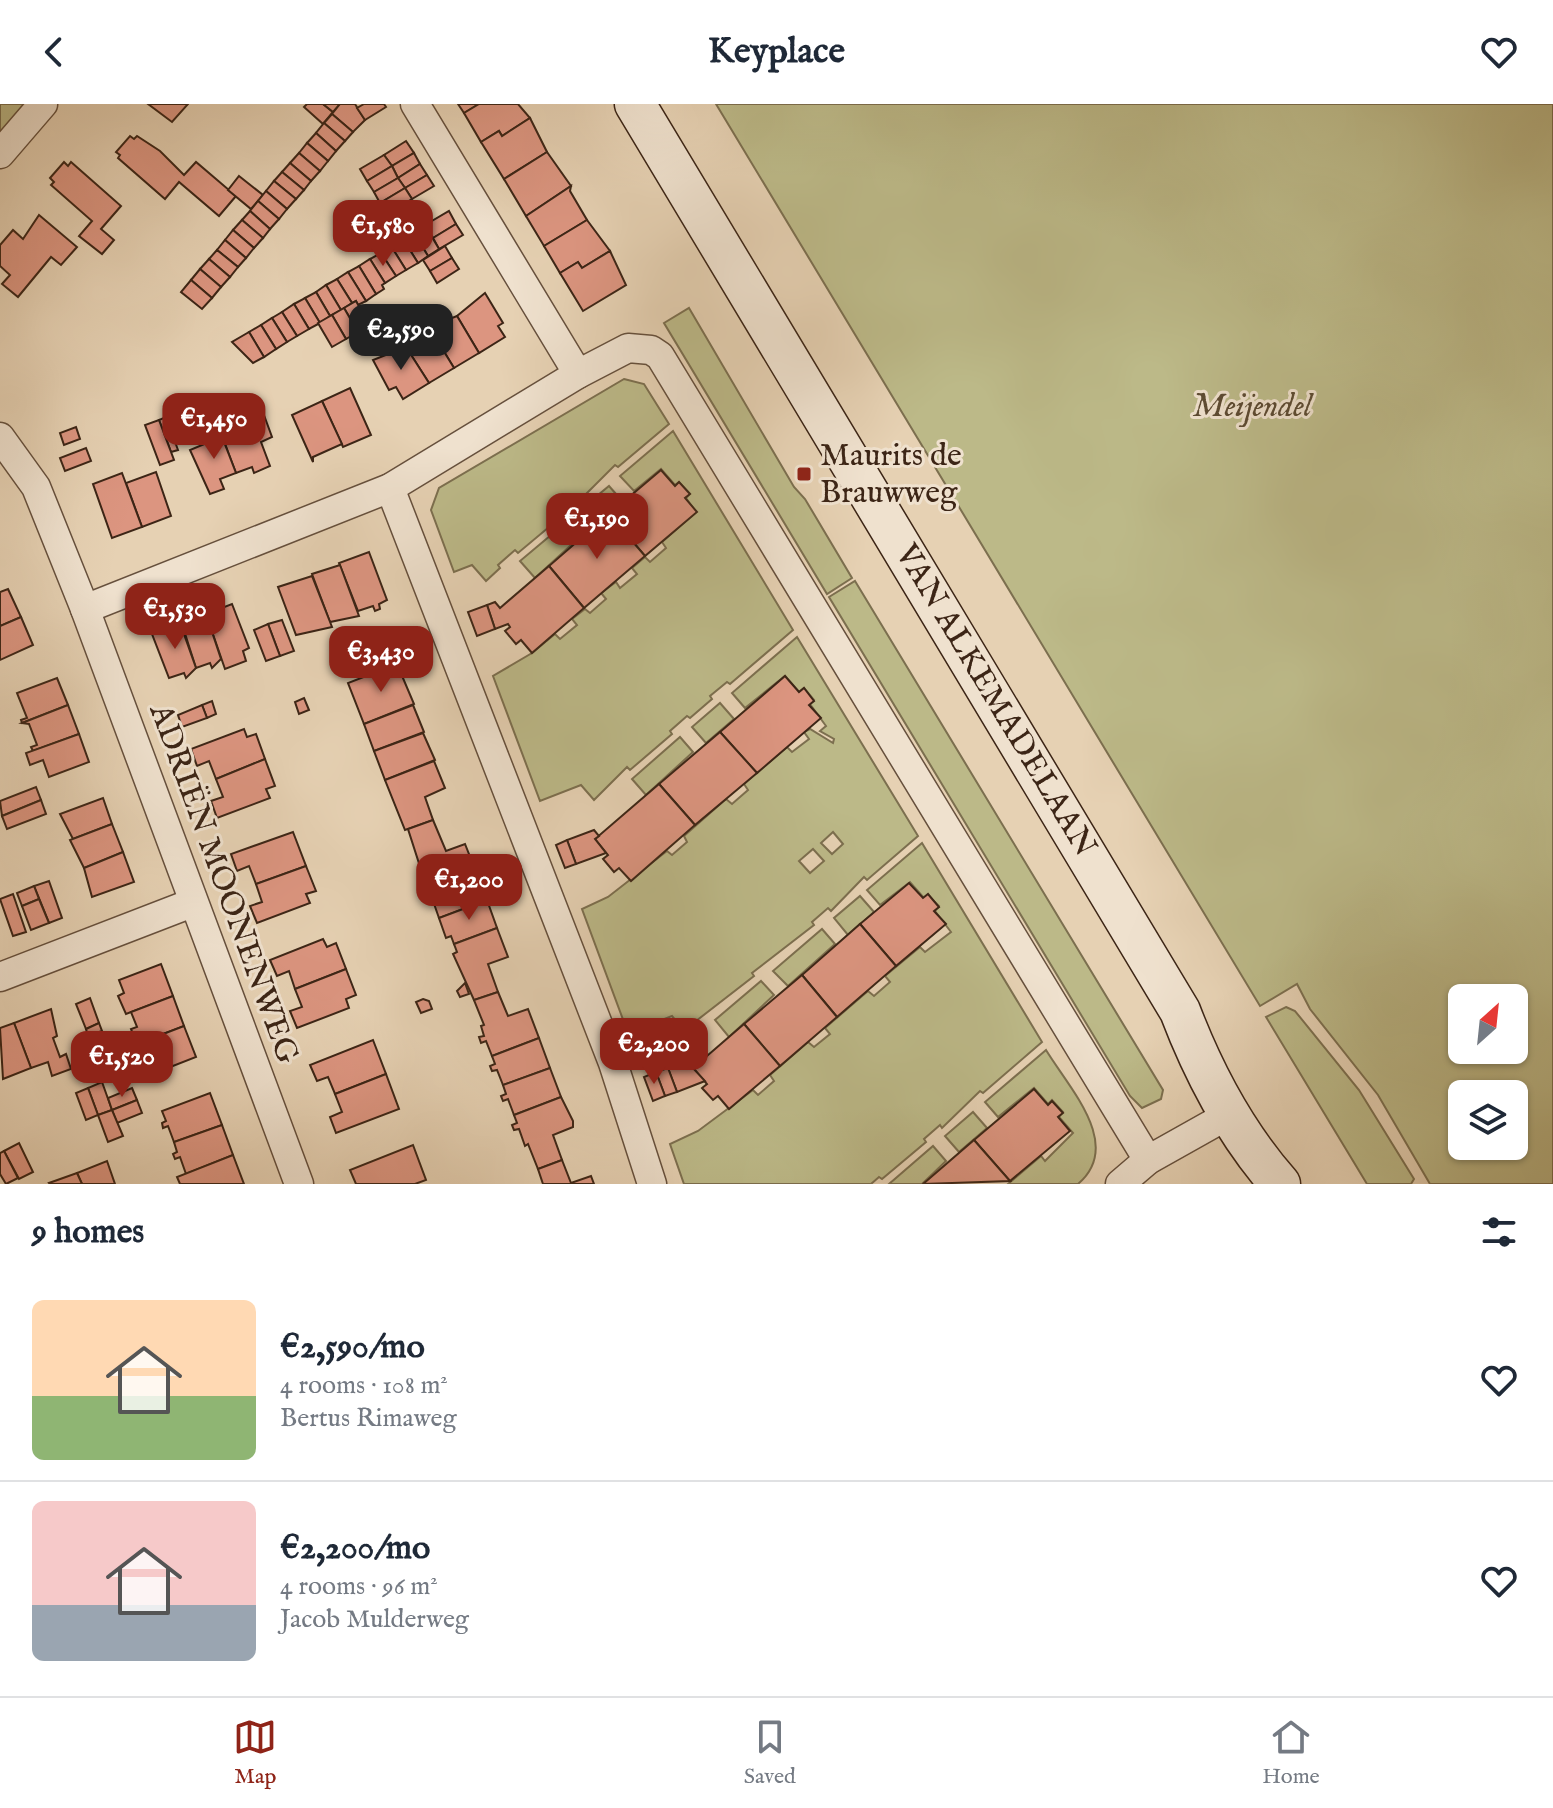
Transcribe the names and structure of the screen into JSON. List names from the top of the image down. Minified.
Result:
{"streets":{"main road":["VAN ALKEMADELAAN"],"street":["ADRIËN MOONENWEG"]},"parks":["Meijendel"],"places":{"transit":["Maurits de Brauwweg"]},"north":"top right","page":{"header":"Keyplace","price":["€1,580","€2,590","€1,450","€1,190","€1,530","€3,430","€1,200","€2,200","€1,520"],"heading":"9 homes","list":[{"name":"€2,590/mo","note":"4 rooms · 108 m² · Bertus Rimaweg"},{"name":"€2,200/mo","note":"4 rooms · 96 m² · Jacob Mulderweg"}],"tabs":["Map","Saved","Home"]}}
